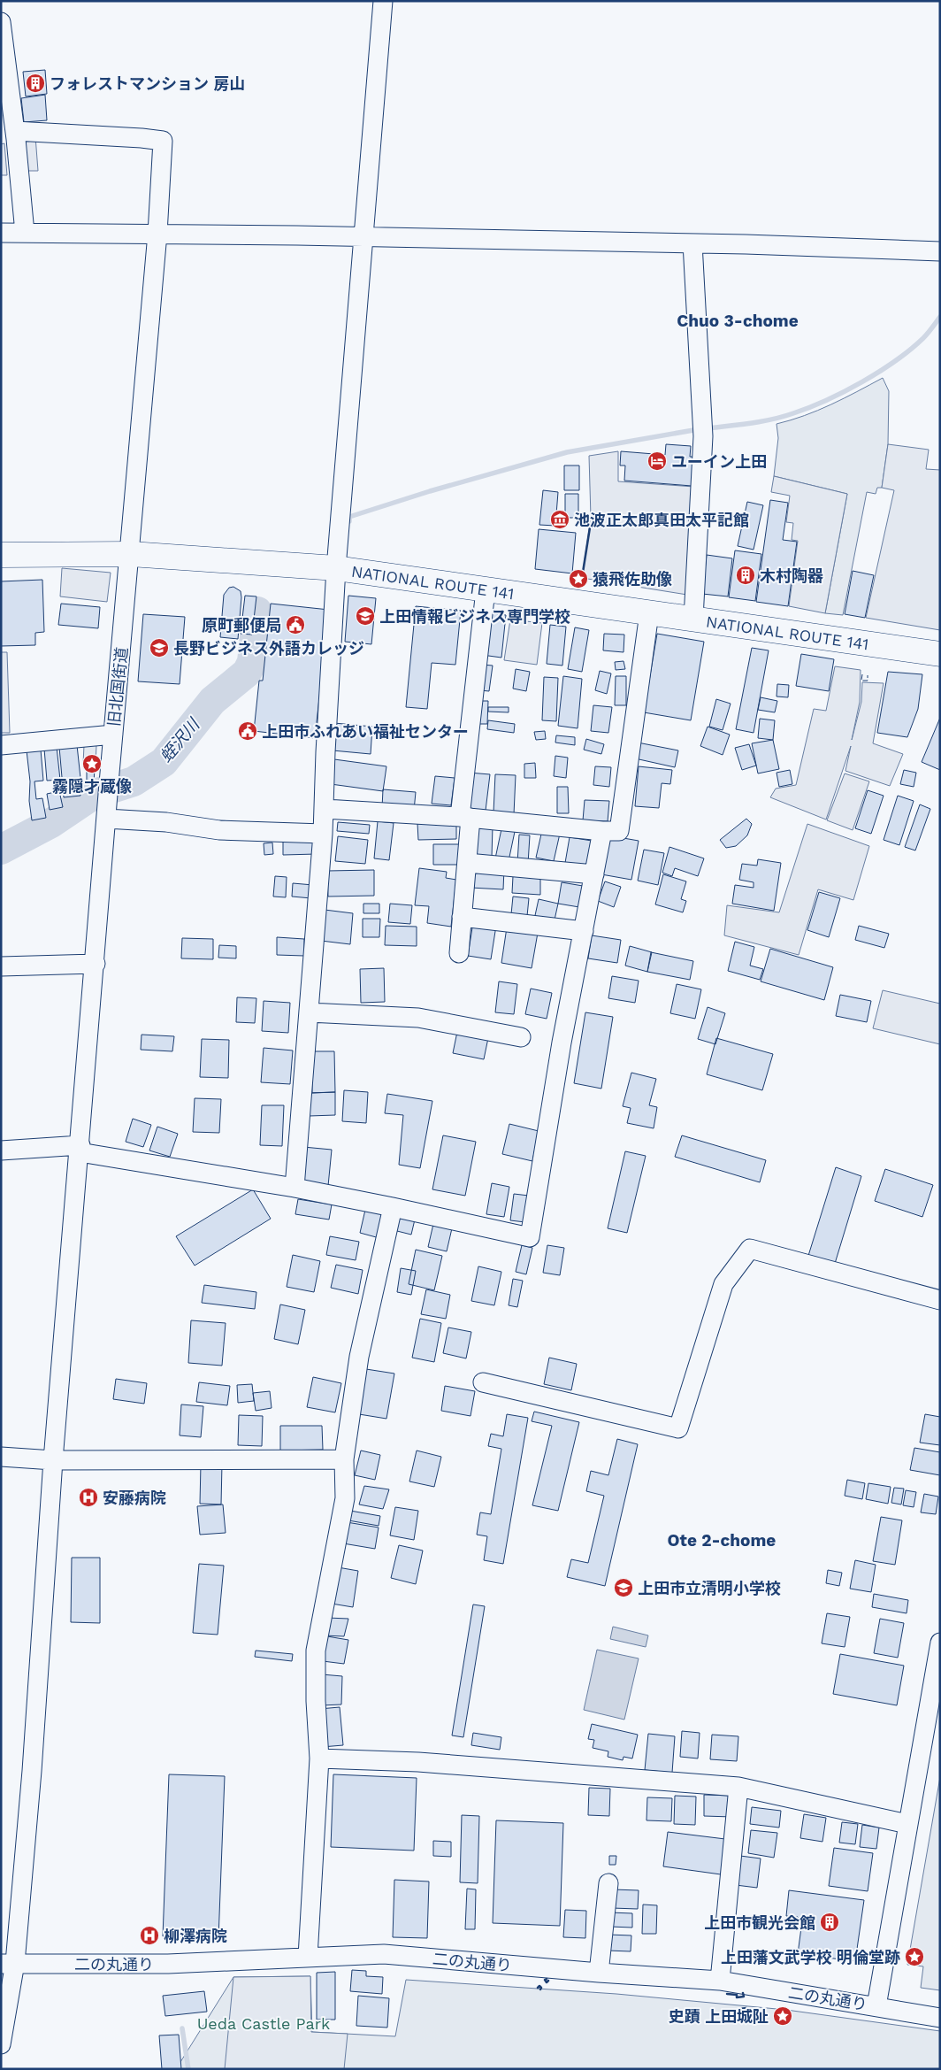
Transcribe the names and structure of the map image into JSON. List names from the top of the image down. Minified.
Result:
{"streets":{"highway":["NATIONAL ROUTE 141"],"street":["旧北国街道","二の丸通り"]},"crossings":[["NATIONAL ROUTE 141","旧北国街道"]],"districts":["Chuo 3-chome","Ote 2-chome"],"water":["蛭沢川"],"parks":["Ueda Castle Park"],"places":{"building":["フォレストマンション 房山","木村陶器","上田市観光会館"],"hotel":["ユーイン上田"],"museum":["池波正太郎真田太平記館"],"place":["猿飛佐助像","霧隠才蔵像","上田藩文武学校 明倫堂跡","史蹟 上田城阯"],"school or university":["上田情報ビジネス専門学校","長野ビジネス外語カレッジ","上田市立清明小学校"],"public building":["原町郵便局","上田市ふれあい福祉センター"],"hospital":["安藤病院","柳澤病院"]}}
